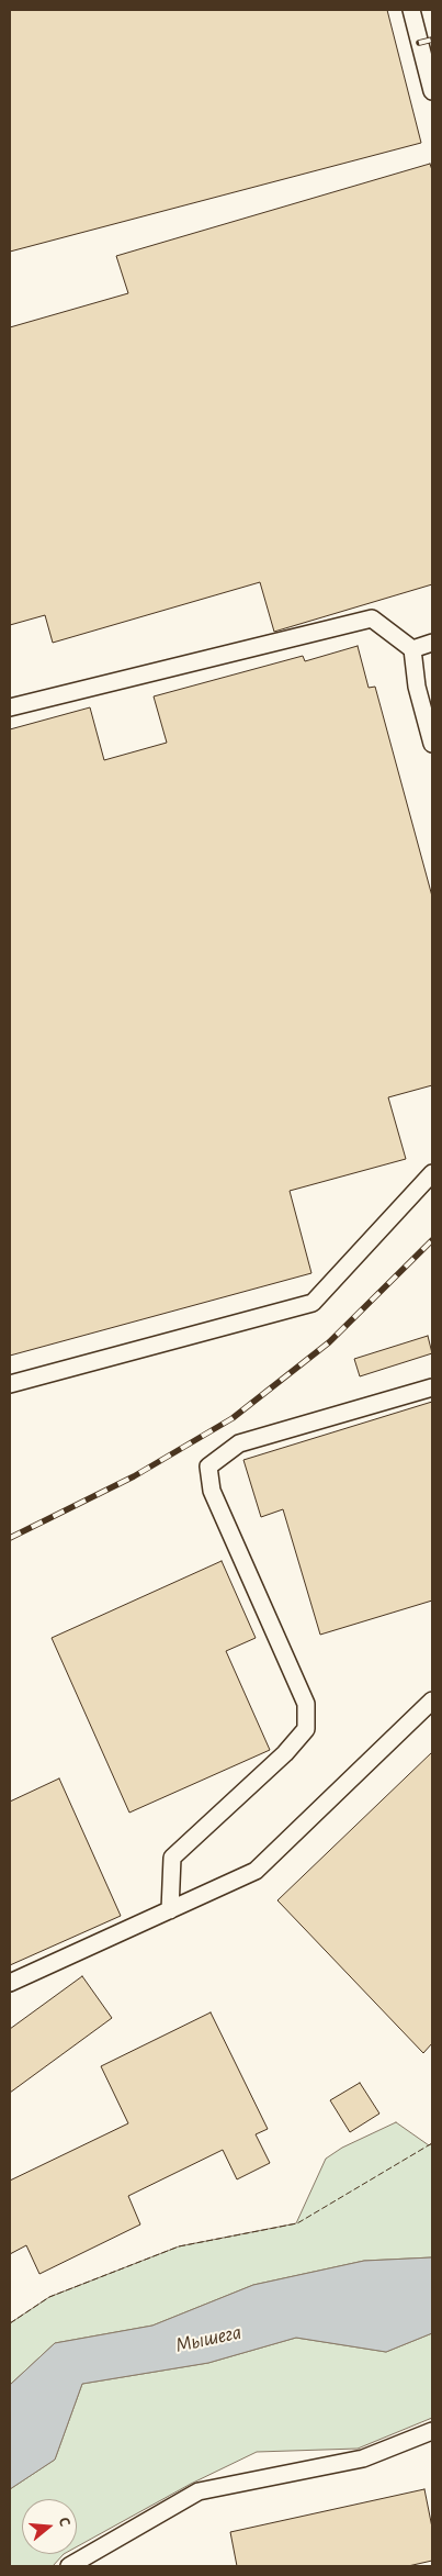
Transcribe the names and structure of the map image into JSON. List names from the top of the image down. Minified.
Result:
{"water":["Мышега"],"north":"right"}
